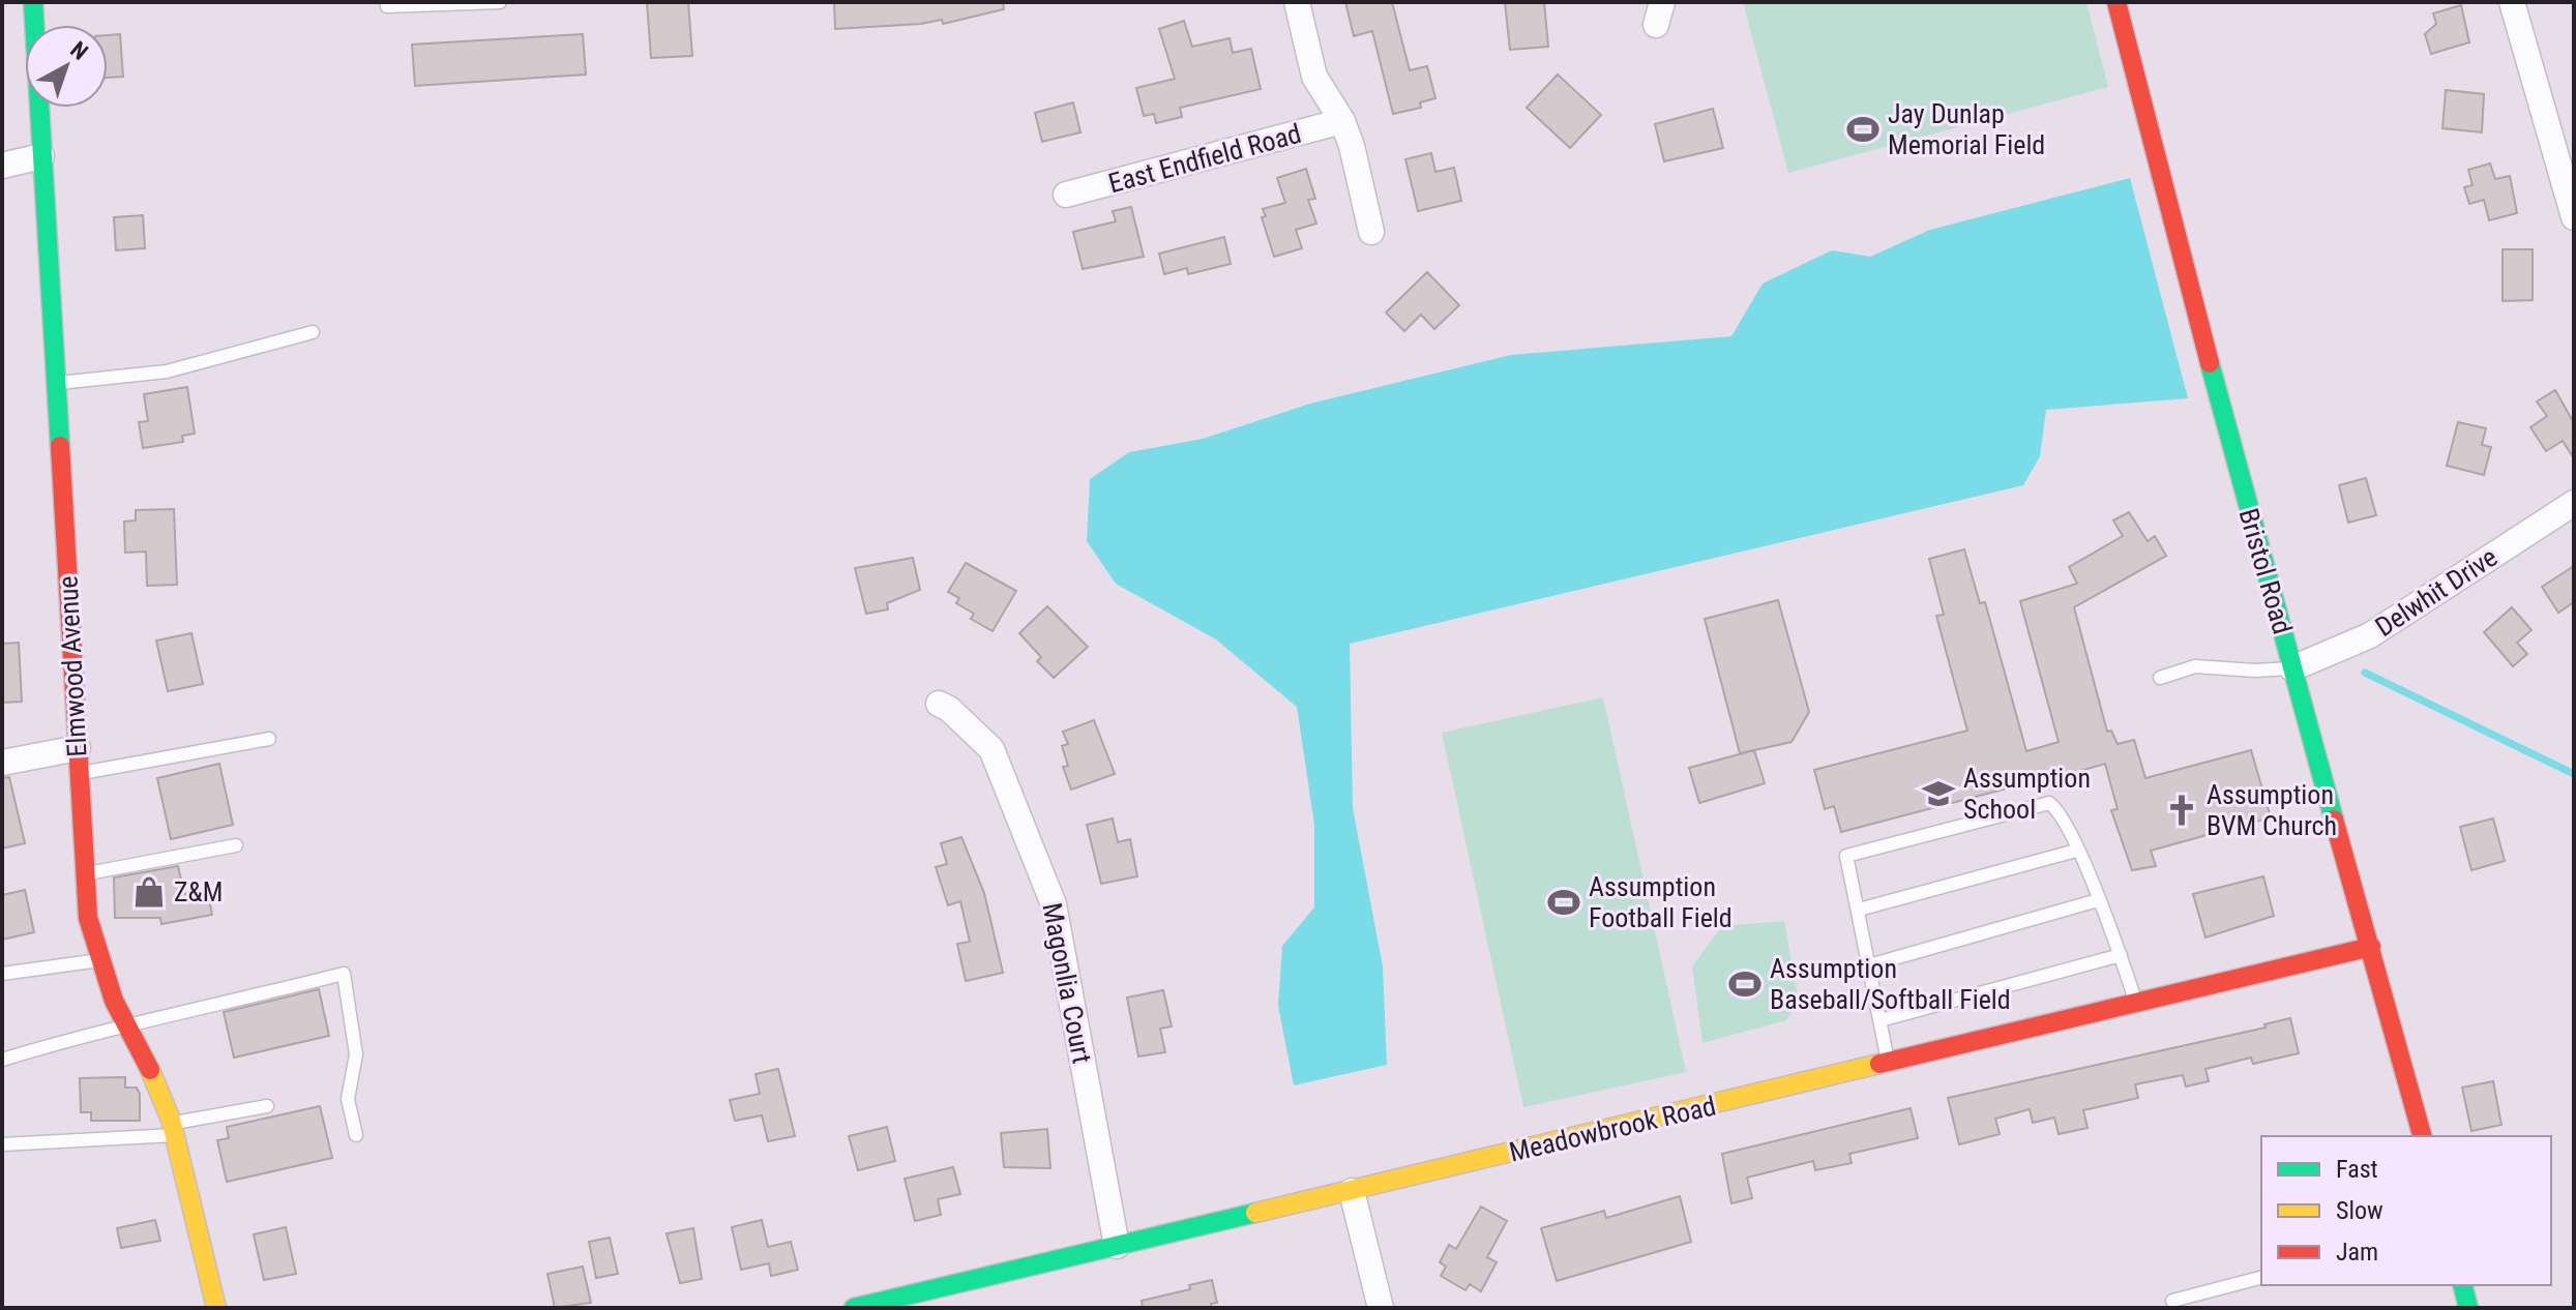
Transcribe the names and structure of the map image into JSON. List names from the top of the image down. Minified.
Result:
{"streets":{"street":["East Endfield Road","Bristol Road","Delwhit Drive","Elmwood Avenue","Magonlia Court","Meadowbrook Road"]},"crossings":[["Bristol Road","Delwhit Drive"],["Bristol Road","Meadowbrook Road"],["Magonlia Court","Meadowbrook Road"]],"places":{"sports":["Jay Dunlap Memorial Field","Assumption Football Field","Assumption Baseball/Softball Field"],"school or university":["Assumption School"],"church":["Assumption BVM Church"],"shop":["Z&M"]},"legend":["Fast","Slow","Jam"],"north":"top right"}
